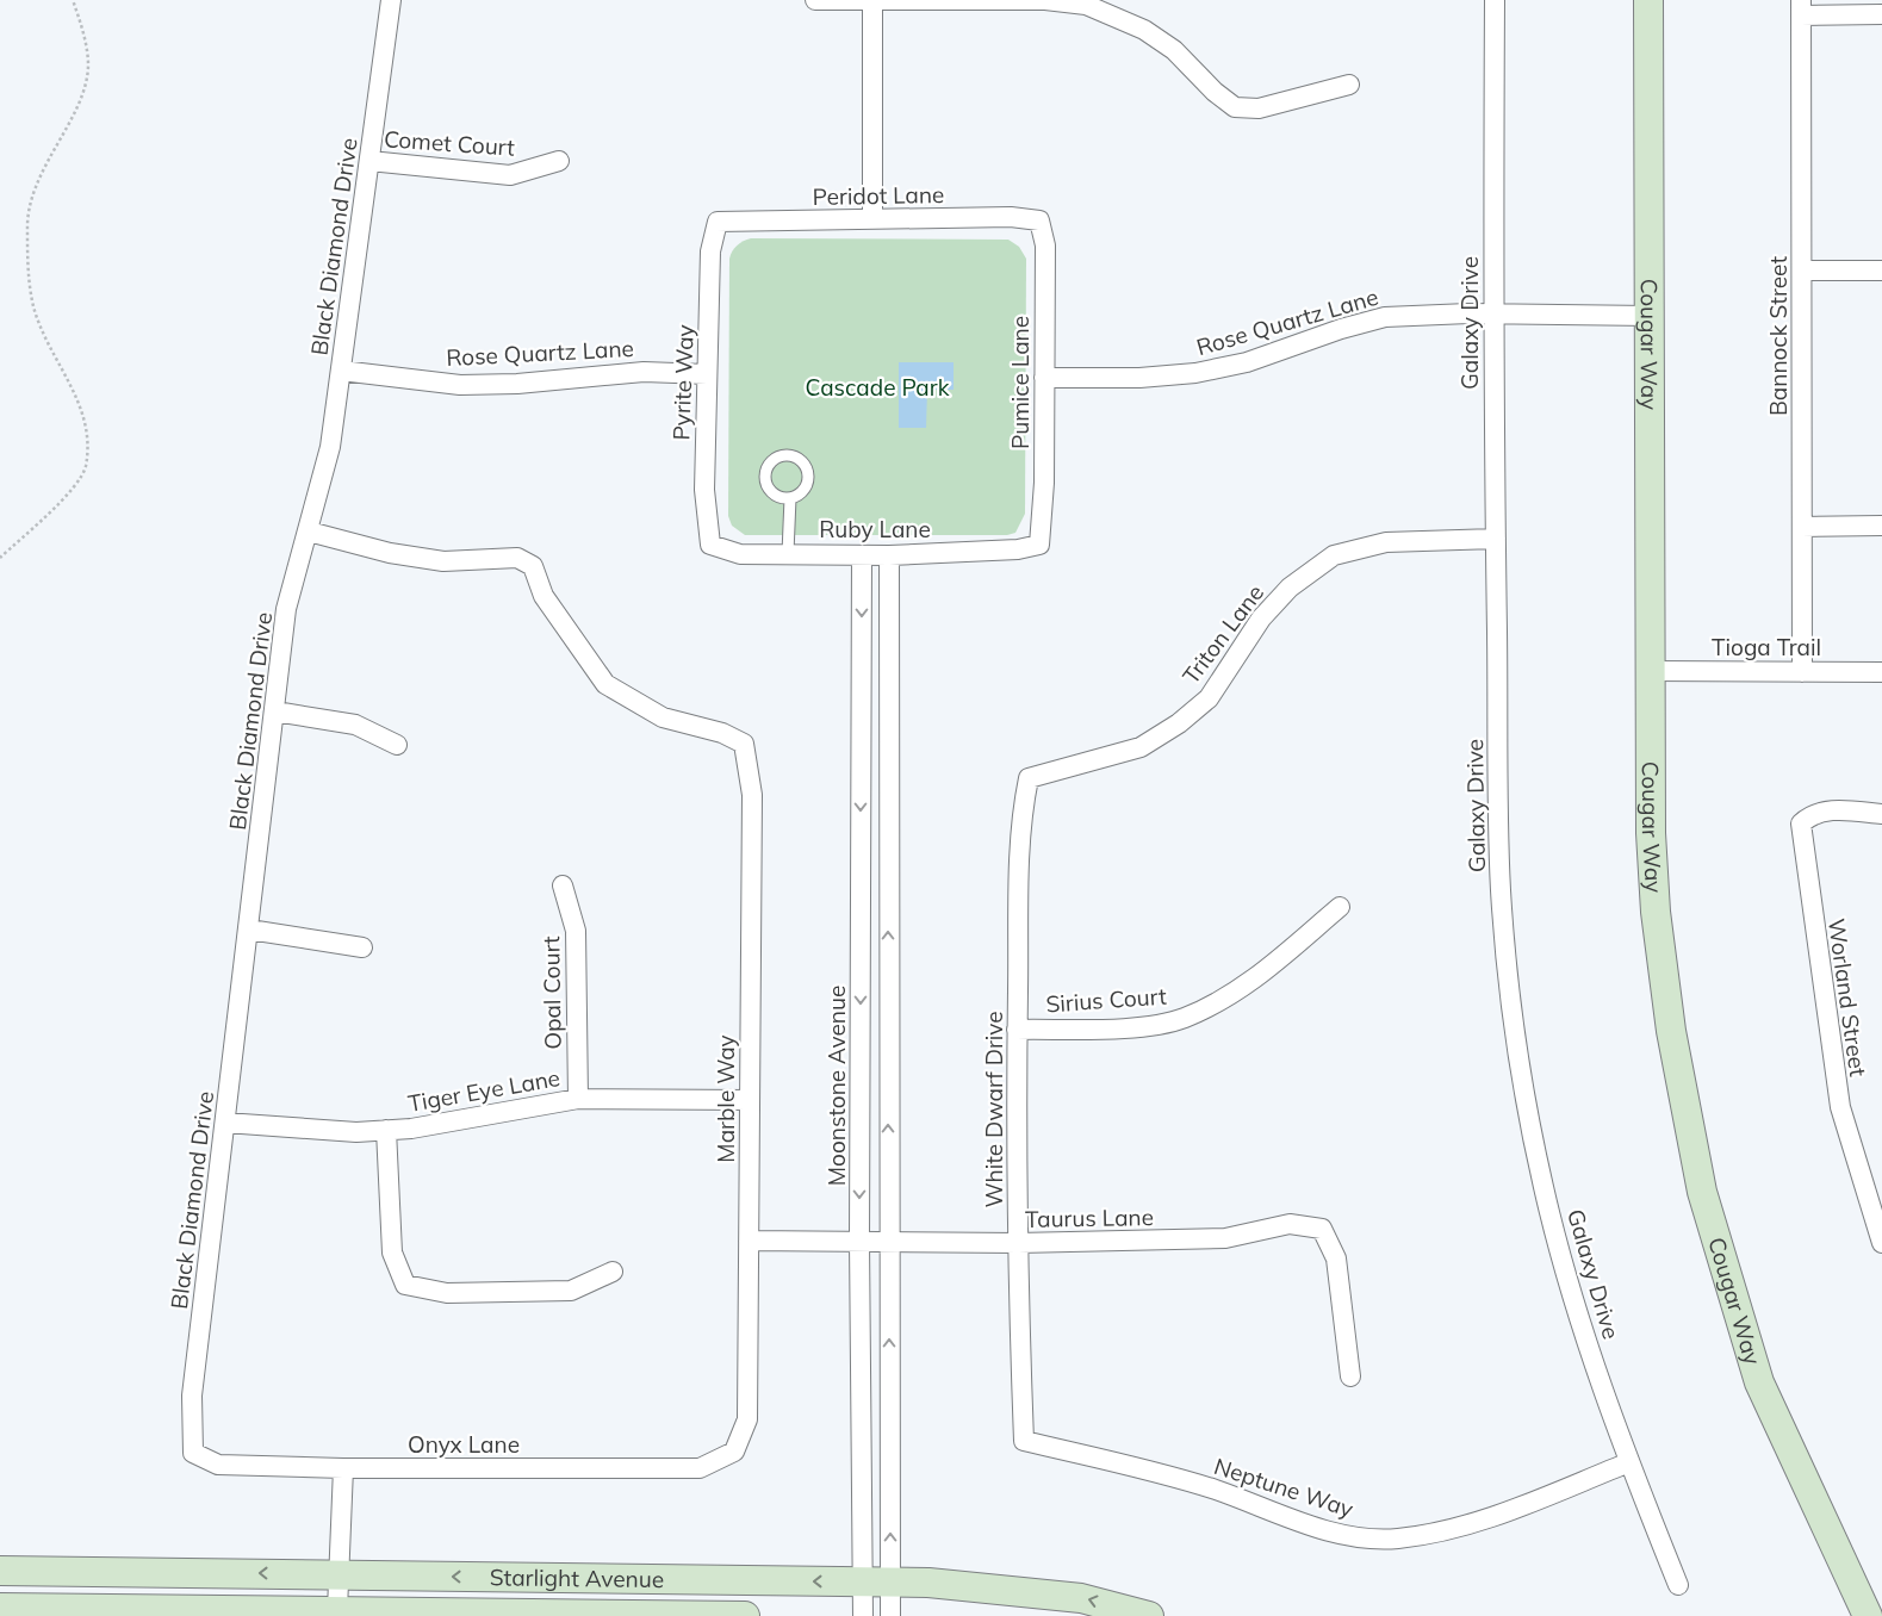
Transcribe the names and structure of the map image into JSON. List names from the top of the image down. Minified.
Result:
{"streets":{"street":["Comet Court","Peridot Lane","Black Diamond Drive","Rose Quartz Lane","Galaxy Drive","Bannock Street","Cougar Way","Pyrite Way","Pumice Lane","Ruby Lane","Triton Lane","Tioga Trail","Opal Court","Worland Street","Sirius Court","Moonstone Avenue","Tiger Eye Lane","Marble Way","White Dwarf Drive","Taurus Lane","Onyx Lane","Neptune Way","Starlight Avenue"]},"crossings":[["Comet Court","Black Diamond Drive"],["Peridot Lane","Pyrite Way"],["Peridot Lane","Pumice Lane"],["Black Diamond Drive","Rose Quartz Lane"],["Black Diamond Drive","Tiger Eye Lane"],["Black Diamond Drive","Marble Way"],["Black Diamond Drive","Onyx Lane"],["Rose Quartz Lane","Galaxy Drive"],["Rose Quartz Lane","Cougar Way"],["Rose Quartz Lane","Pyrite Way"],["Rose Quartz Lane","Pumice Lane"],["Galaxy Drive","Triton Lane"],["Galaxy Drive","Neptune Way"],["Bannock Street","Tioga Trail"],["Cougar Way","Tioga Trail"],["Pyrite Way","Ruby Lane"],["Pumice Lane","Ruby Lane"],["Ruby Lane","Moonstone Avenue"],["Triton Lane","White Dwarf Drive"],["Opal Court","Tiger Eye Lane"],["Sirius Court","White Dwarf Drive"],["Moonstone Avenue","Taurus Lane"],["Moonstone Avenue","Starlight Avenue"],["Tiger Eye Lane","Marble Way"],["Marble Way","Taurus Lane"],["Marble Way","Onyx Lane"],["White Dwarf Drive","Taurus Lane"],["White Dwarf Drive","Neptune Way"]],"parks":["Cascade Park"]}
